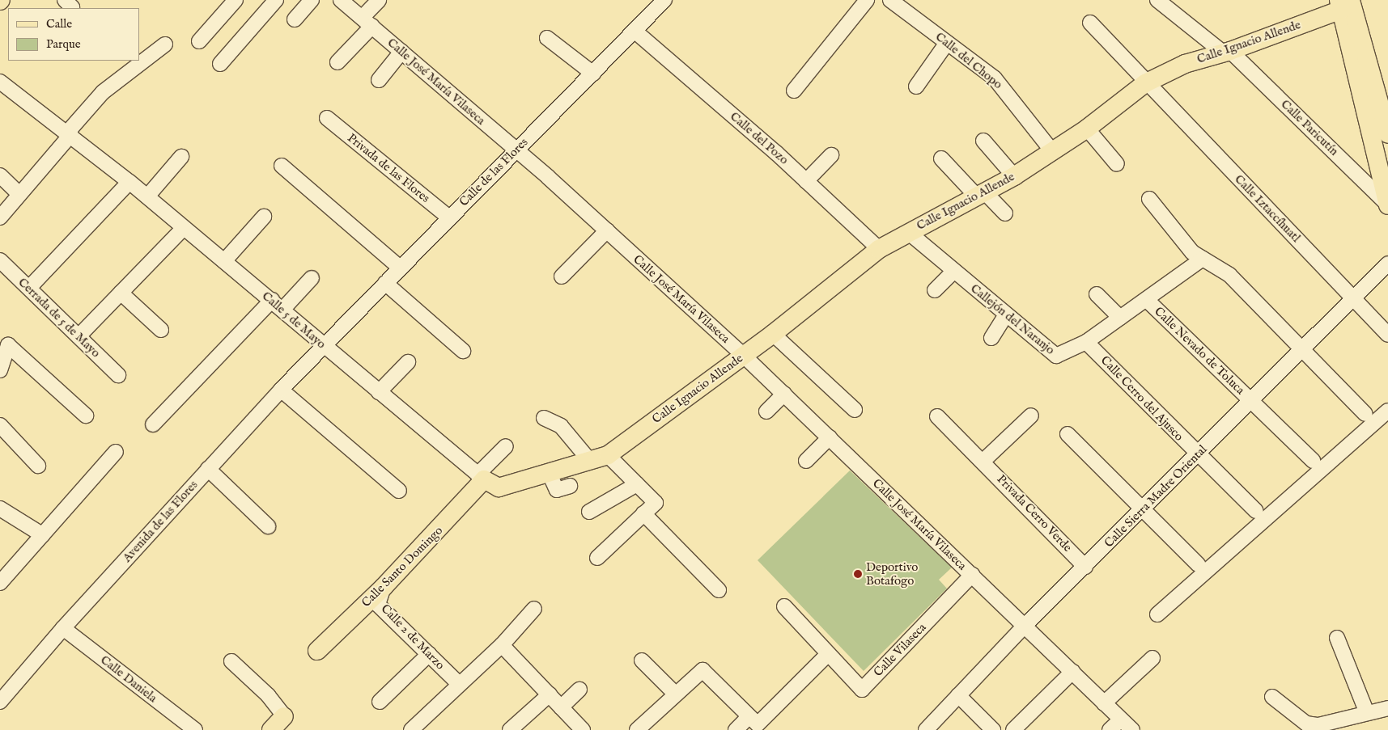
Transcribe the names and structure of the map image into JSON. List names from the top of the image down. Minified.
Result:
{"streets":{"main road":["Calle Ignacio Allende","Calle 5 de Mayo","Calle Santo Domingo"],"street":["Calle del Chopo","Calle José María Vilaseca","Calle Paricutín","Calle del Pozo","Privada de las Flores","Calle de las Flores","Calle Iztaccíhuatl","Cerrada de 5 de Mayo","Callejón del Naranjo","Calle Nevado de Toluca","Calle Cerro del Ajusco","Calle Sierra Madre Oriental","Privada Cerro Verde","Avenida de las Flores","Calle 2 de Marzo","Calle Vilaseca","Calle Daniela"]},"crossings":[["Calle Ignacio Allende","Calle del Chopo"],["Calle Ignacio Allende","Calle José María Vilaseca"],["Calle Ignacio Allende","Calle Paricutín"],["Calle Ignacio Allende","Calle del Pozo"],["Calle Ignacio Allende","Calle Iztaccíhuatl"],["Calle Ignacio Allende","Callejón del Naranjo"],["Calle Ignacio Allende","Calle 5 de Mayo"],["Calle José María Vilaseca","Calle de las Flores"],["Calle José María Vilaseca","Calle Sierra Madre Oriental"],["Calle José María Vilaseca","Calle Vilaseca"],["Calle del Pozo","Calle de las Flores"],["Privada de las Flores","Calle de las Flores"],["Calle de las Flores","Calle 5 de Mayo"],["Calle de las Flores","Avenida de las Flores"],["Calle Iztaccíhuatl","Calle Sierra Madre Oriental"],["Callejón del Naranjo","Calle Nevado de Toluca"],["Callejón del Naranjo","Calle Cerro del Ajusco"],["Calle 5 de Mayo","Avenida de las Flores"],["Calle 5 de Mayo","Calle Santo Domingo"],["Calle Nevado de Toluca","Calle Sierra Madre Oriental"],["Calle Cerro del Ajusco","Calle Sierra Madre Oriental"],["Calle Sierra Madre Oriental","Privada Cerro Verde"],["Avenida de las Flores","Calle Daniela"],["Calle Santo Domingo","Calle 2 de Marzo"]],"places":["Deportivo Botafogo"],"legend":["Calle","Parque"]}
